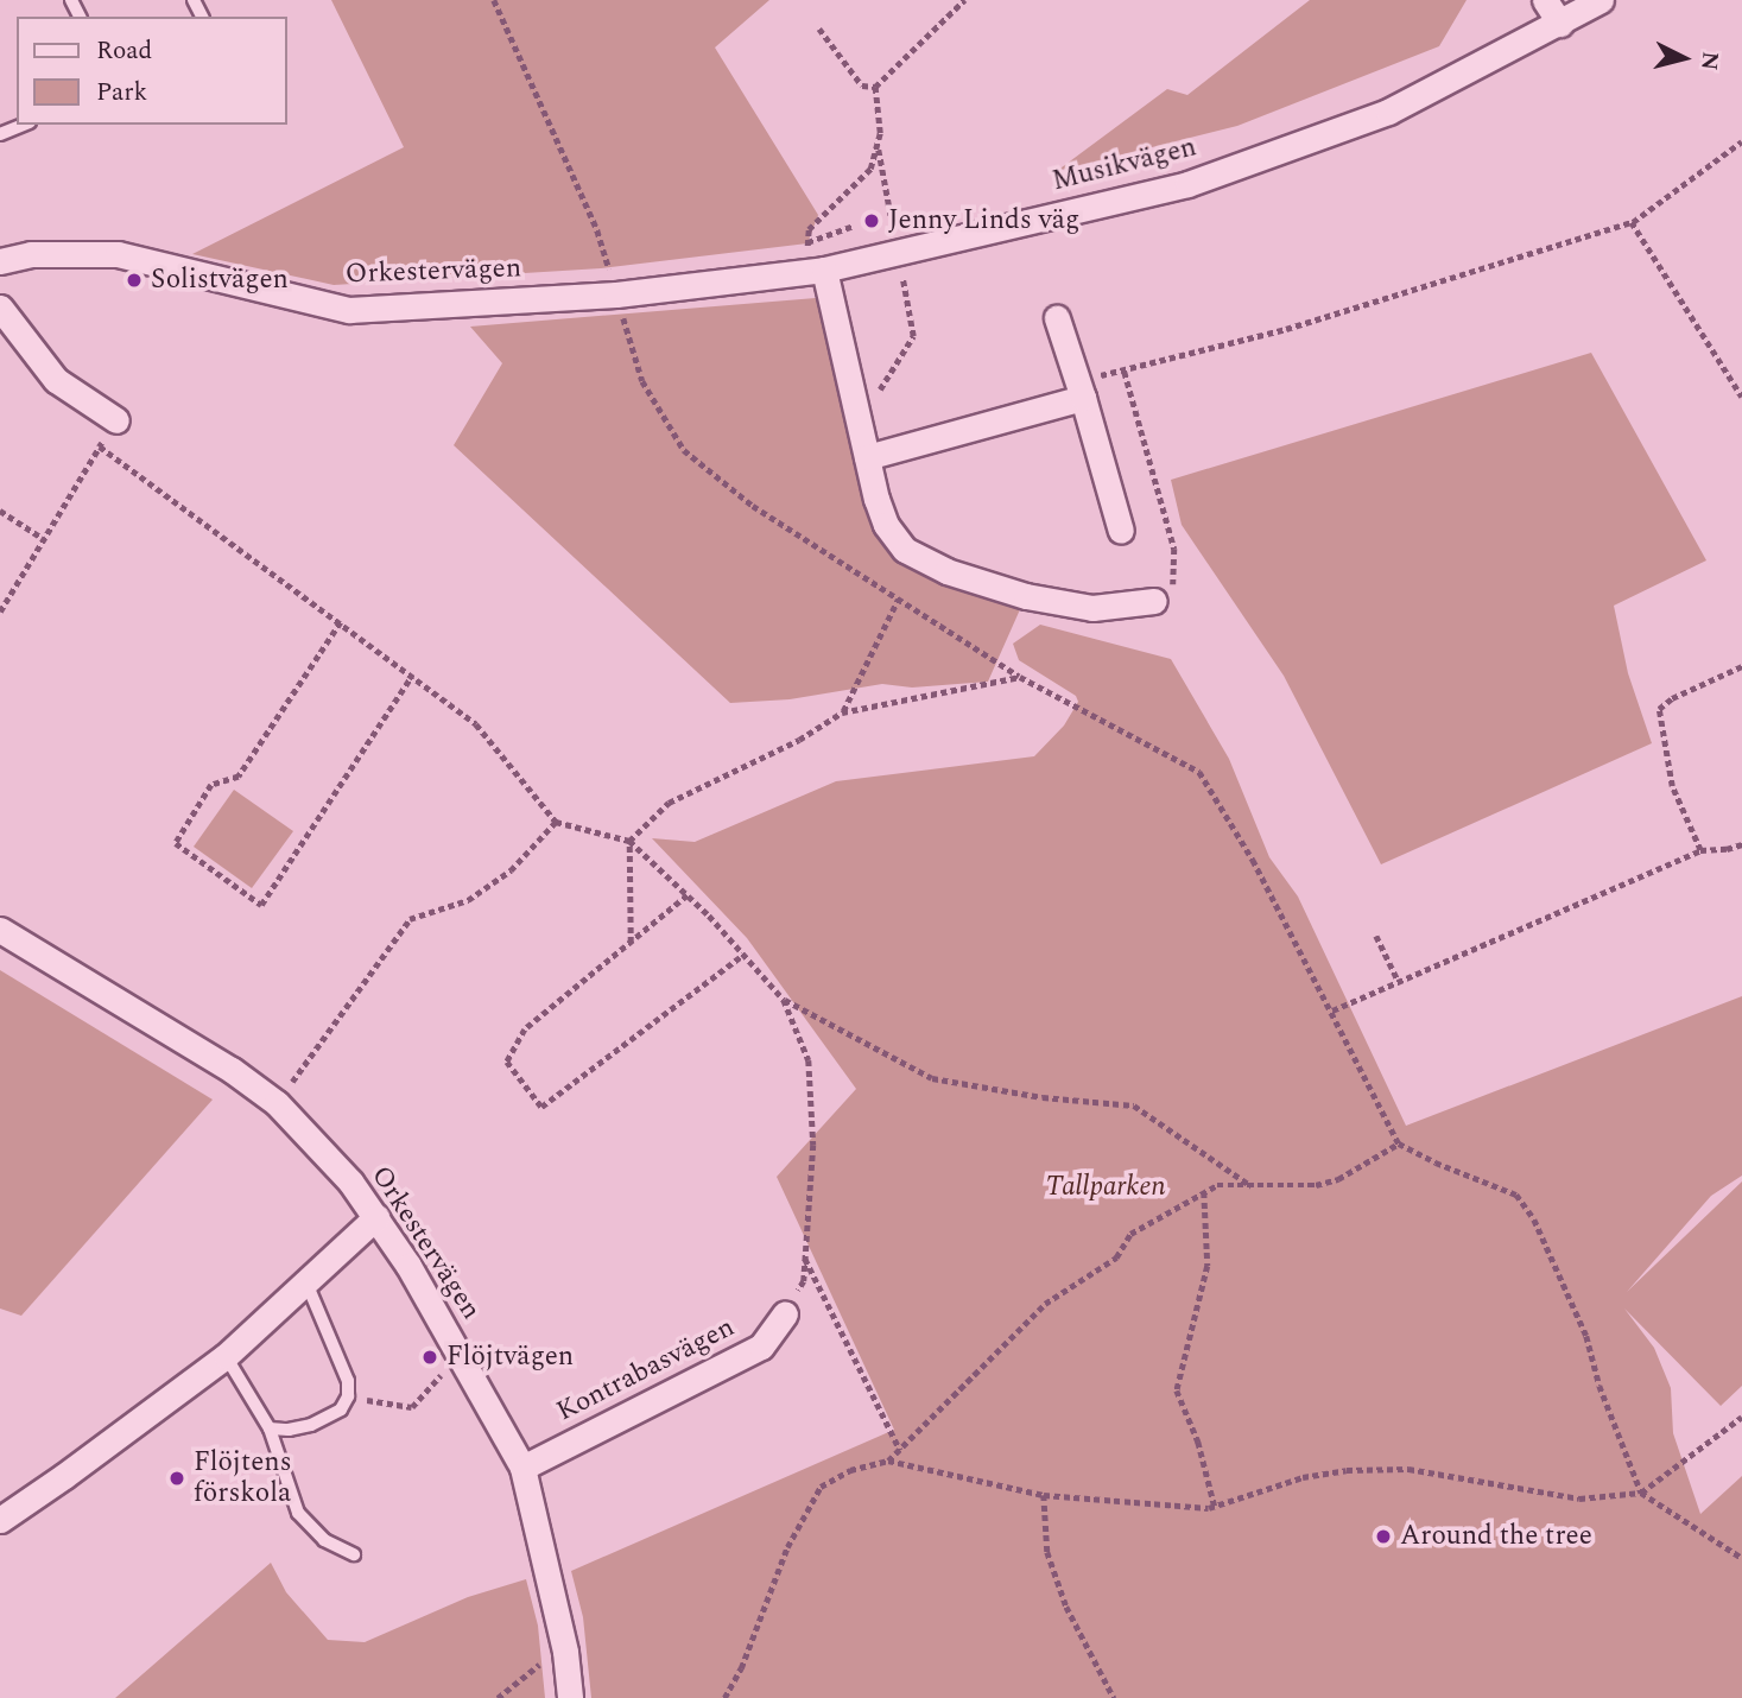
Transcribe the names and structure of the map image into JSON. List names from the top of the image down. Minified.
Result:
{"streets":{"street":["Musikvägen","Orkestervägen","Kontrabasvägen"]},"crossings":[["Musikvägen","Orkestervägen"],["Orkestervägen","Kontrabasvägen"]],"parks":["Tallparken"],"places":["Jenny Linds väg","Solistvägen","Flöjtvägen","Flöjtens förskola","Around the tree"],"legend":["Road","Park"],"north":"right"}
